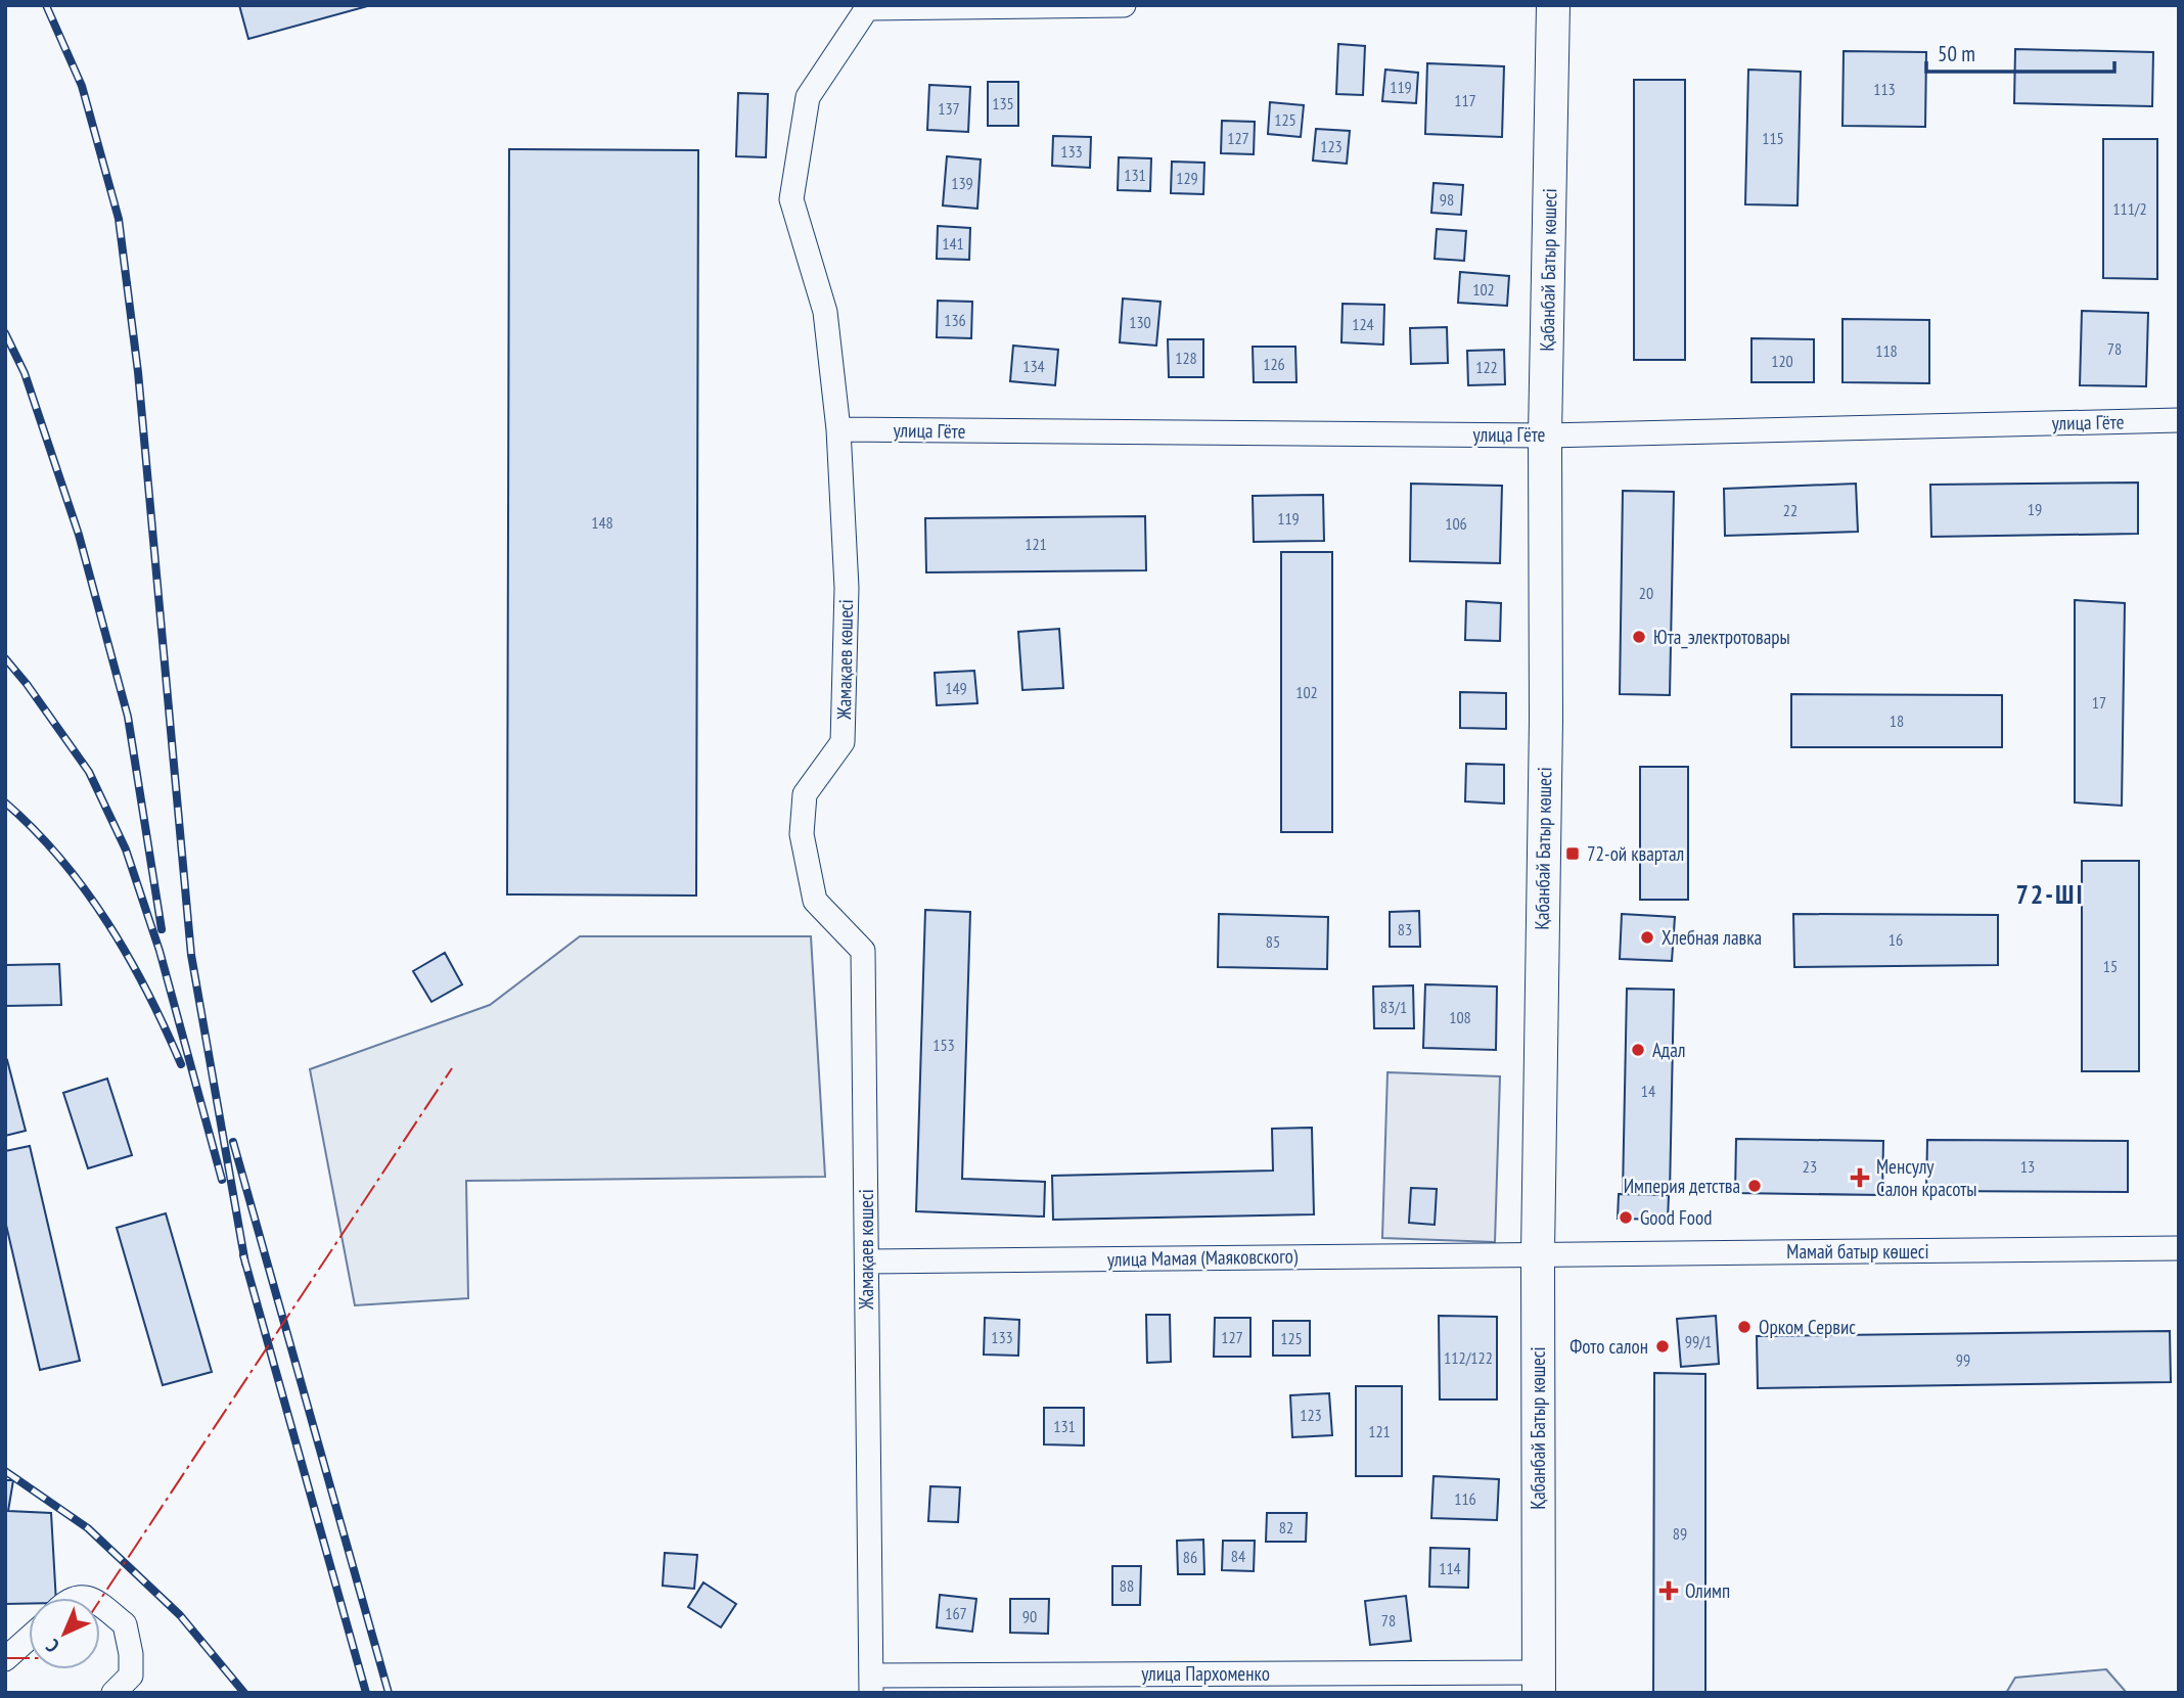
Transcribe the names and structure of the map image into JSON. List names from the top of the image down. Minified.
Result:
{"streets":{"main road":["Қабанбай Батыр көшесі"],"street":["улица Гёте","Жамақаев көшесі","Мамай батыр көшесі","улица Мамая (Маяковского)","улица Пархоменко"]},"crossings":[["Қабанбай Батыр көшесі","улица Гёте"],["Қабанбай Батыр көшесі","Мамай батыр көшесі"],["Қабанбай Батыр көшесі","улица Мамая (Маяковского)"],["Қабанбай Батыр көшесі","улица Пархоменко"],["улица Гёте","Жамақаев көшесі"],["Жамақаев көшесі","улица Мамая (Маяковского)"],["Жамақаев көшесі","улица Пархоменко"],["Мамай батыр көшесі","улица Мамая (Маяковского)"]],"districts":["72-ШІ"],"places":{"other":["Юта_электротовары","Хлебная лавка","Адал","Империя детства","Good Food","Орком Сервис","Фото салон"],"transit":["72-ой квартал"],"health":["Менсулу Салон красоты","Олимп"]},"house_numbers":["119","113","117","135","137","125","127","115","123","133","131","129","139","98","111/2","141","102","136","130","124","78","118","128","120","126","134","122","19","22","119","148","106","121","20","149","102","17","18","83","16","85","15","83/1","108","153","14","23","13","133","127","125","99/1","112/122","99","123","131","121","116","82","89","84","86","114","88","167","90","78"],"scale_bar":"50 m","north":"bottom left"}
